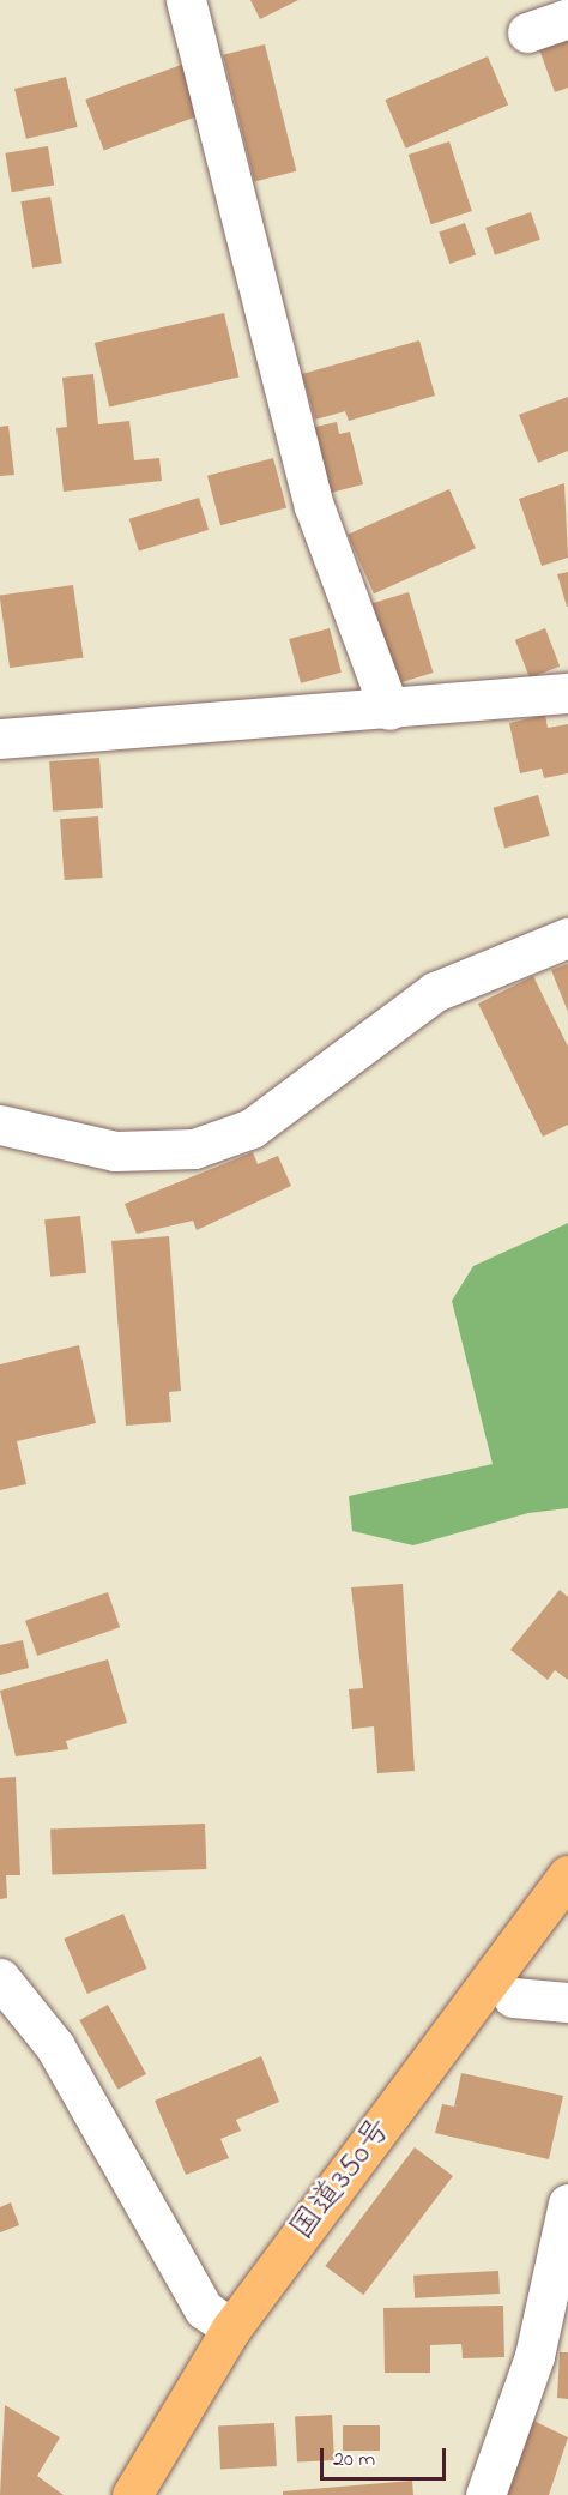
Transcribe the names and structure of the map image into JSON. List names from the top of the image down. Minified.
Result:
{"streets":{"highway":["国道350号"]},"scale_bar":"20 m"}
